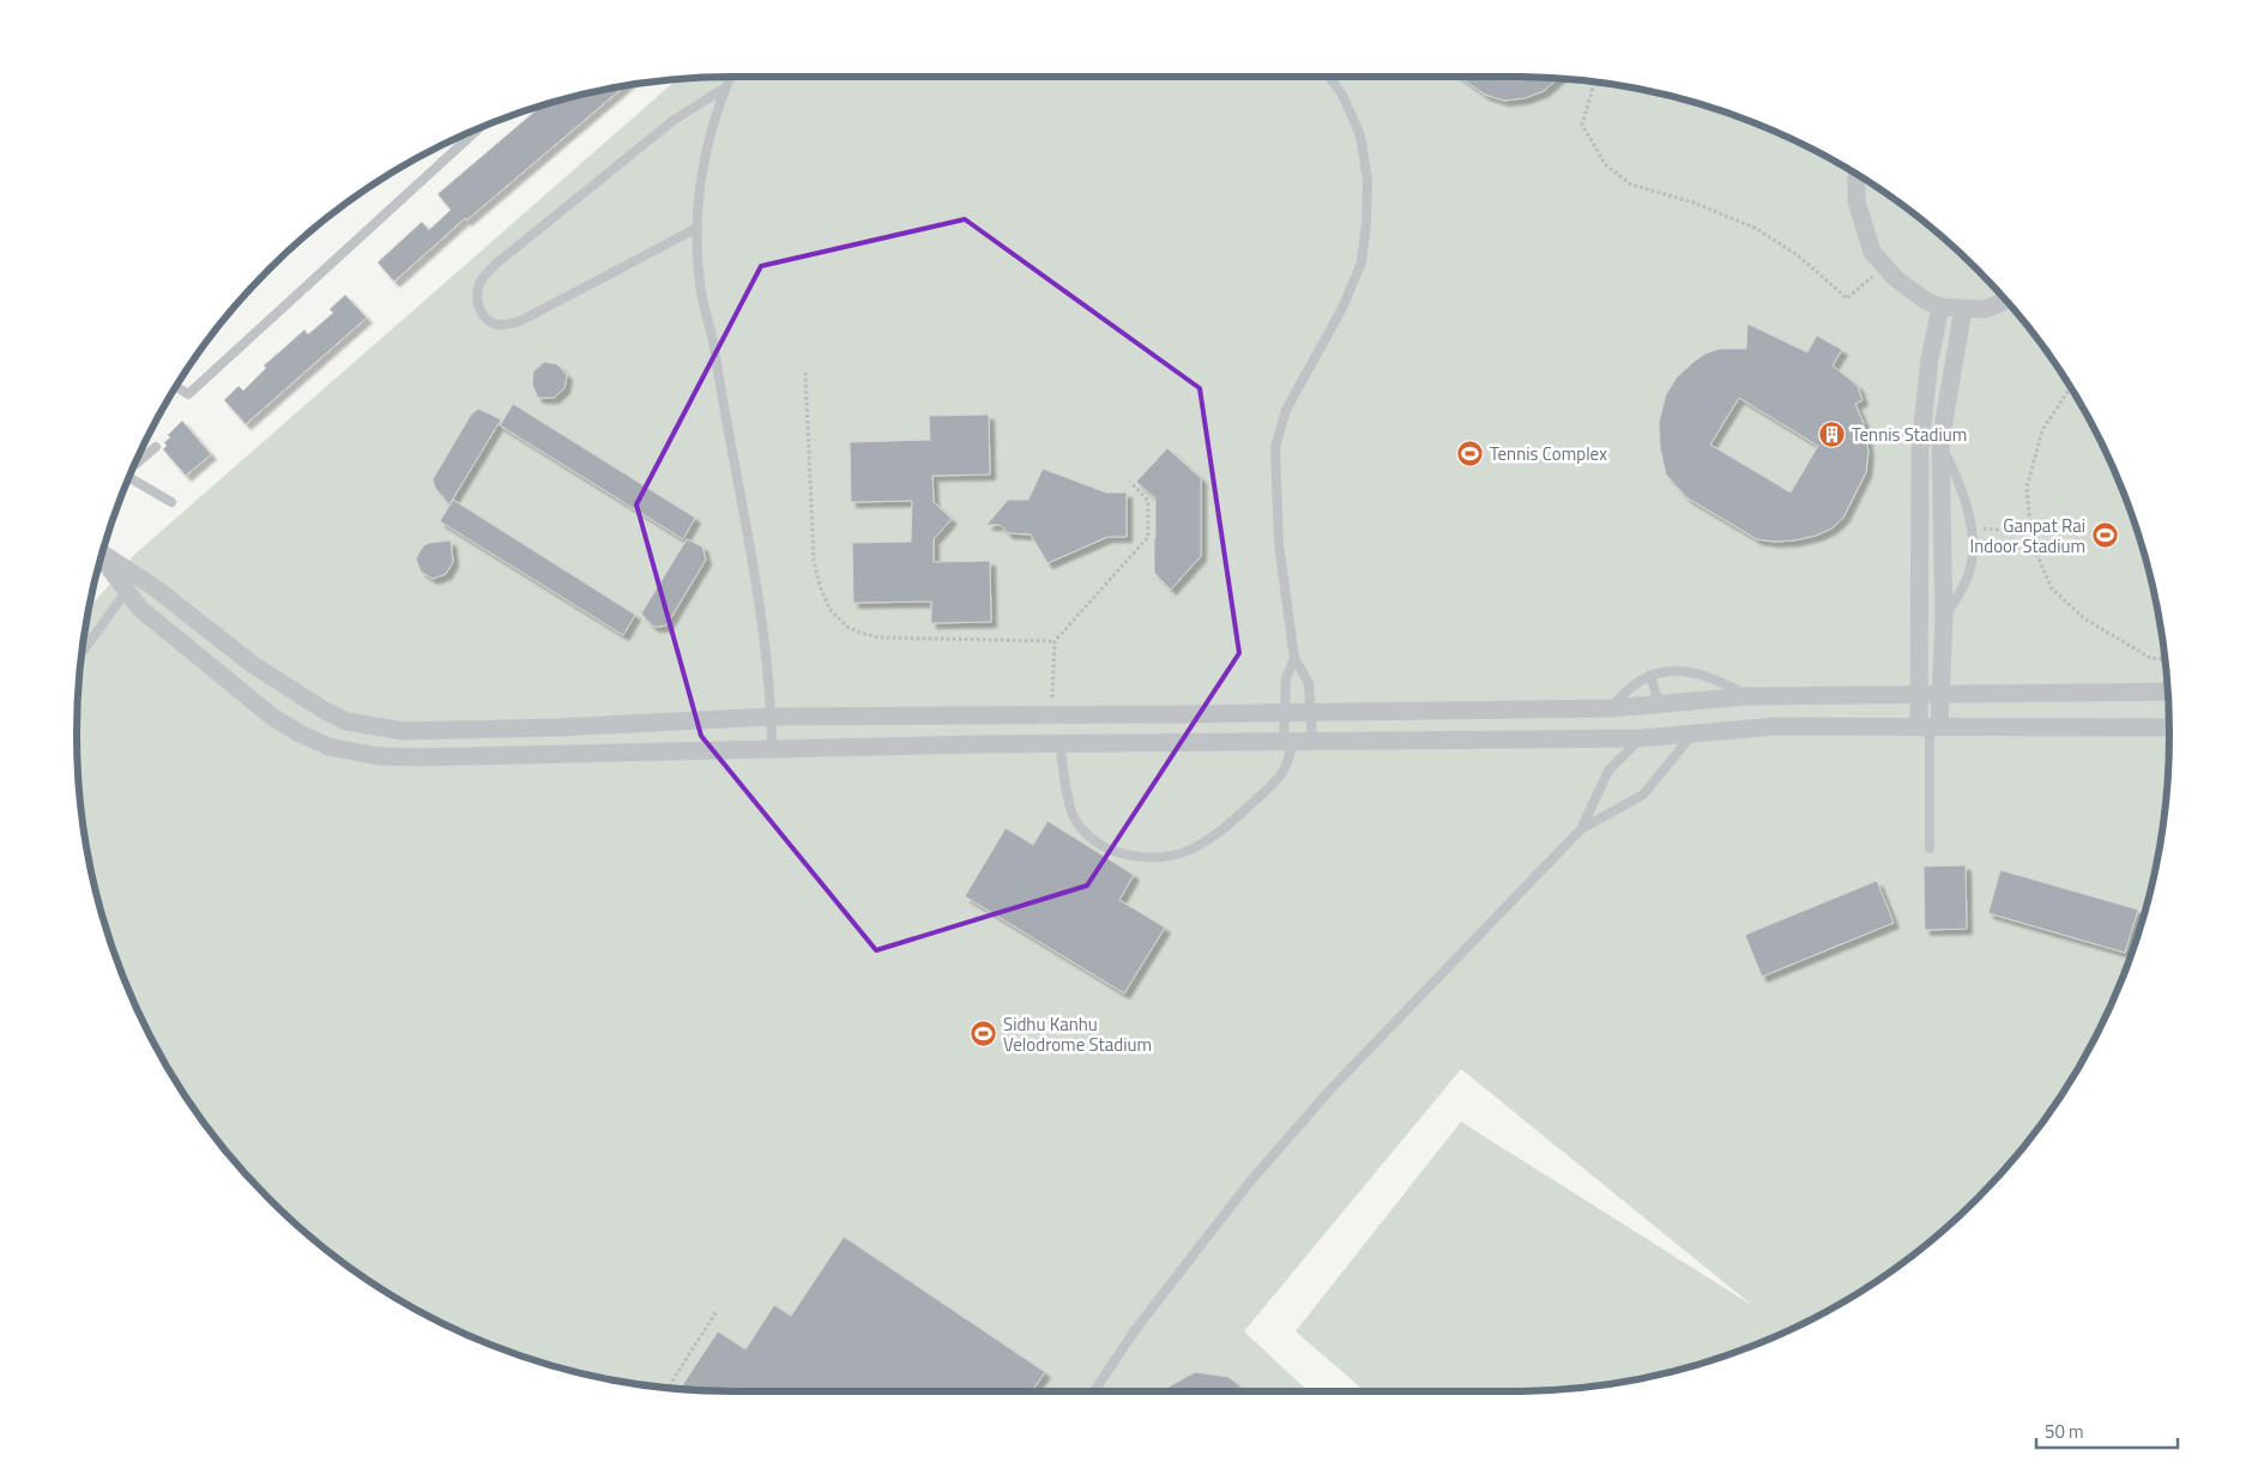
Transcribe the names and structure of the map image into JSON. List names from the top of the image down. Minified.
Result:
{"places":{"building":["Tennis Stadium"],"sports":["Tennis Complex","Ganpat Rai Indoor Stadium","Sidhu Kanhu Velodrome Stadium"]},"scale_bar":"50 m"}
